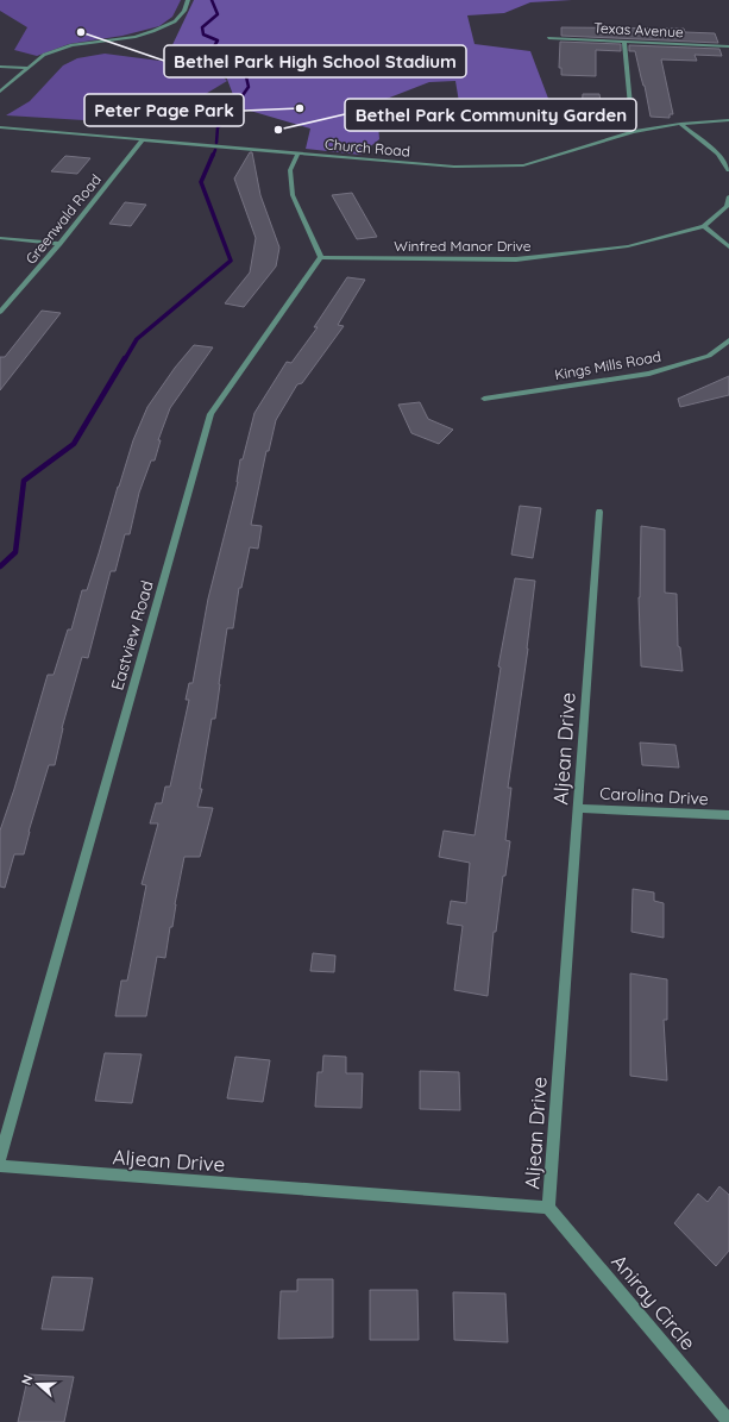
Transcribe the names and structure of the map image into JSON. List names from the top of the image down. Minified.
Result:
{"streets":{"street":["Texas Avenue","Church Road","Greenwald Road","Winfred Manor Drive","Kings Mills Road","Eastview Road","Aljean Drive","Carolina Drive","Aniray Circle"]},"crossings":[["Church Road","Greenwald Road"],["Winfred Manor Drive","Eastview Road"],["Aljean Drive","Carolina Drive"],["Aljean Drive","Aniray Circle"]],"places":["Bethel Park High School Stadium","Peter Page Park","Bethel Park Community Garden"],"north":"left"}
